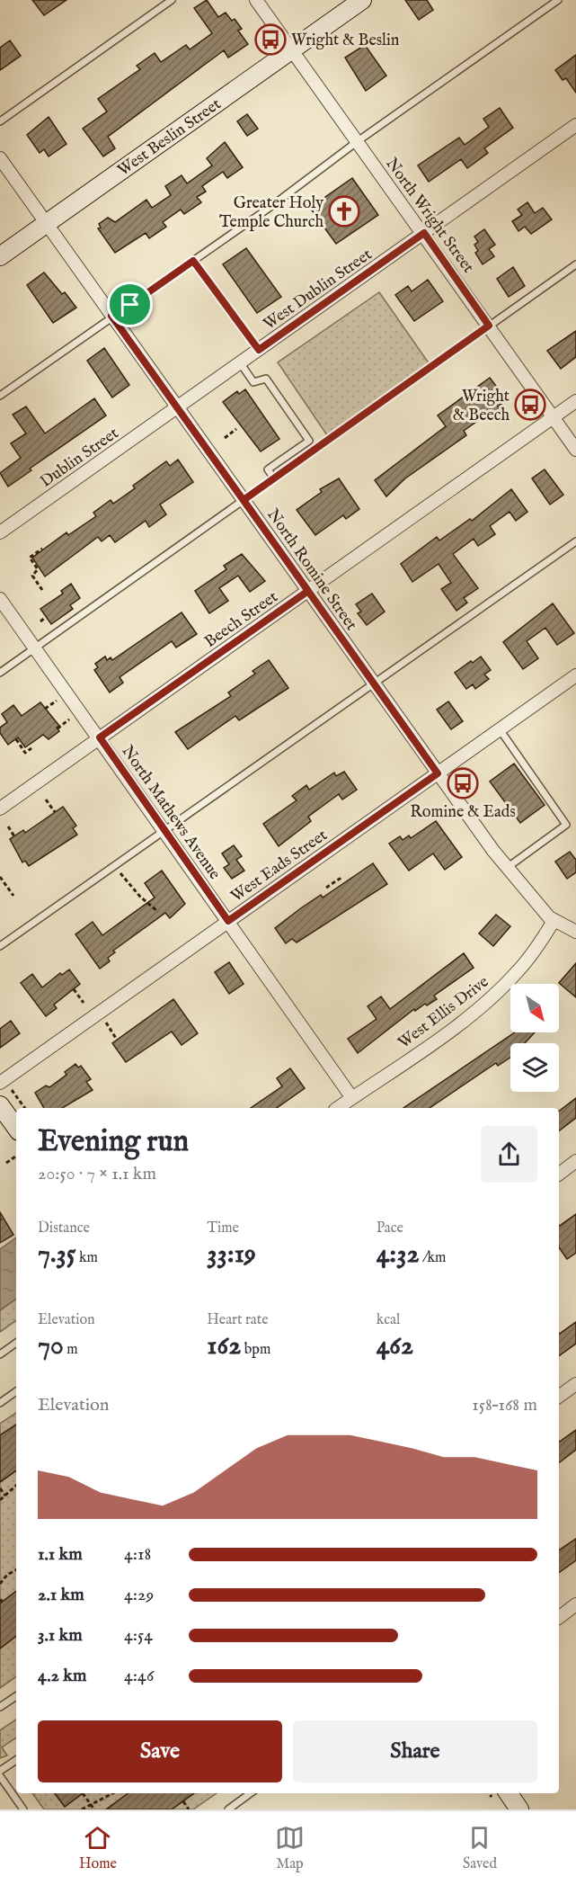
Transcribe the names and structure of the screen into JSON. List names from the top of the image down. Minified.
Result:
{"streets":{"street":["West Beslin Street","North Wright Street","West Dublin Street","Dublin Street","North Romine Street","Beech Street","North Mathews Avenue","West Eads Street","West Ellis Drive"]},"crossings":[["West Beslin Street","North Wright Street"],["West Beslin Street","North Romine Street"],["North Wright Street","West Dublin Street"],["North Wright Street","Beech Street"],["West Dublin Street","Dublin Street"],["West Dublin Street","North Romine Street"],["Dublin Street","North Romine Street"],["North Romine Street","Beech Street"],["North Romine Street","West Eads Street"],["North Romine Street","West Ellis Drive"],["Beech Street","North Mathews Avenue"],["North Mathews Avenue","West Eads Street"],["North Mathews Avenue","West Ellis Drive"]],"places":{"bus stop":["Wright & Beslin","Wright & Beech","Romine & Eads"],"church":["Greater Holy Temple Church"]},"north":"bottom right","page":{"heading":["Evening run","20:50 · 7 × 1.1 km"],"stats":[["Distance","7.35 km"],["Time","33:19"],["Pace","4:32 /km"],["Elevation","70 m"],["Heart rate","162 bpm"],["kcal","462"]],"chart":["Elevation","158–168 m"],"list":[{"name":"1.1 km","note":"4:18"},{"name":"2.1 km","note":"4:29"},{"name":"3.1 km","note":"4:54"},{"name":"4.2 km","note":"4:46"}],"buttons":["Save","Share"],"tabs":["Home","Map","Saved"]}}
